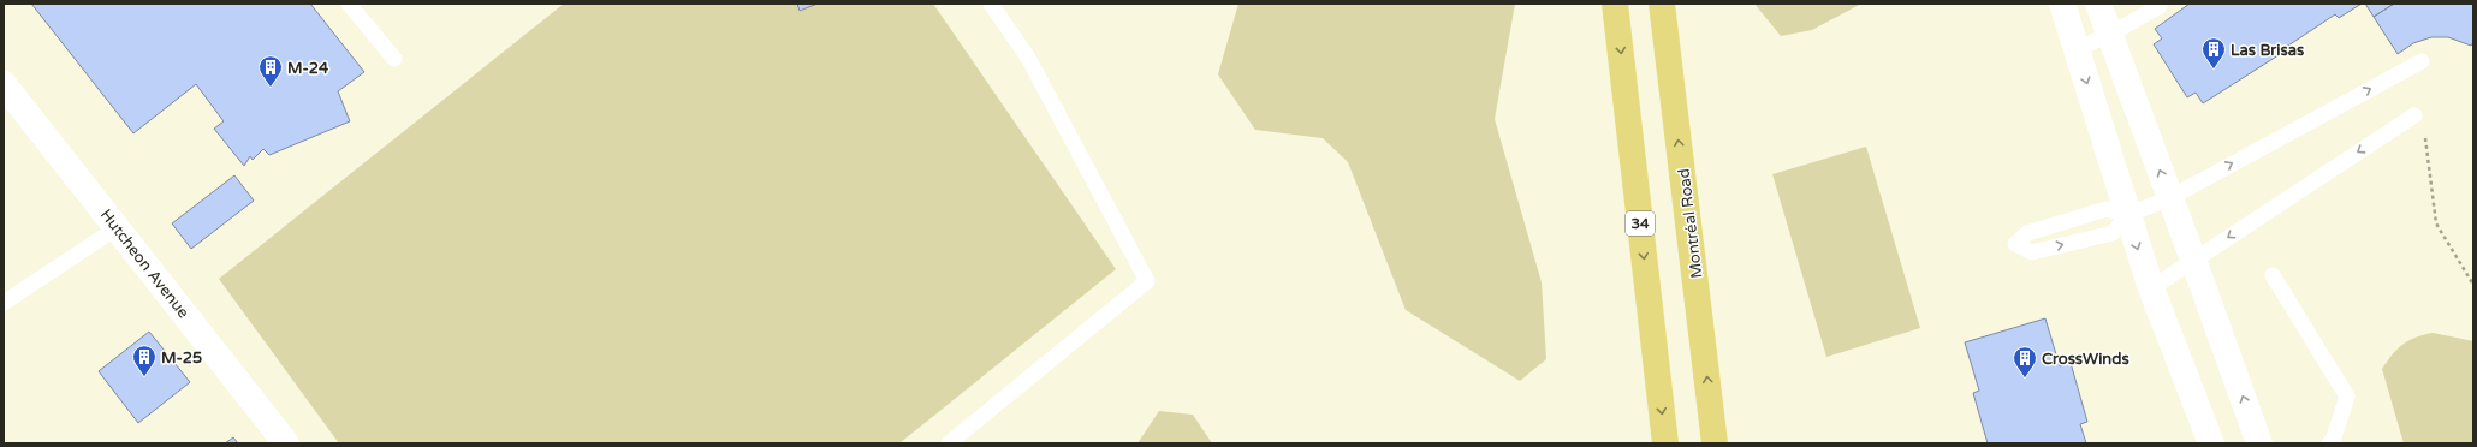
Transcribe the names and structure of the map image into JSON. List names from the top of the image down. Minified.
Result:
{"streets":{"main road":["34","Montréal Road"],"street":["Hutcheon Avenue"]},"places":{"building":["Las Brisas","M-24","M-25","CrossWinds"]}}
